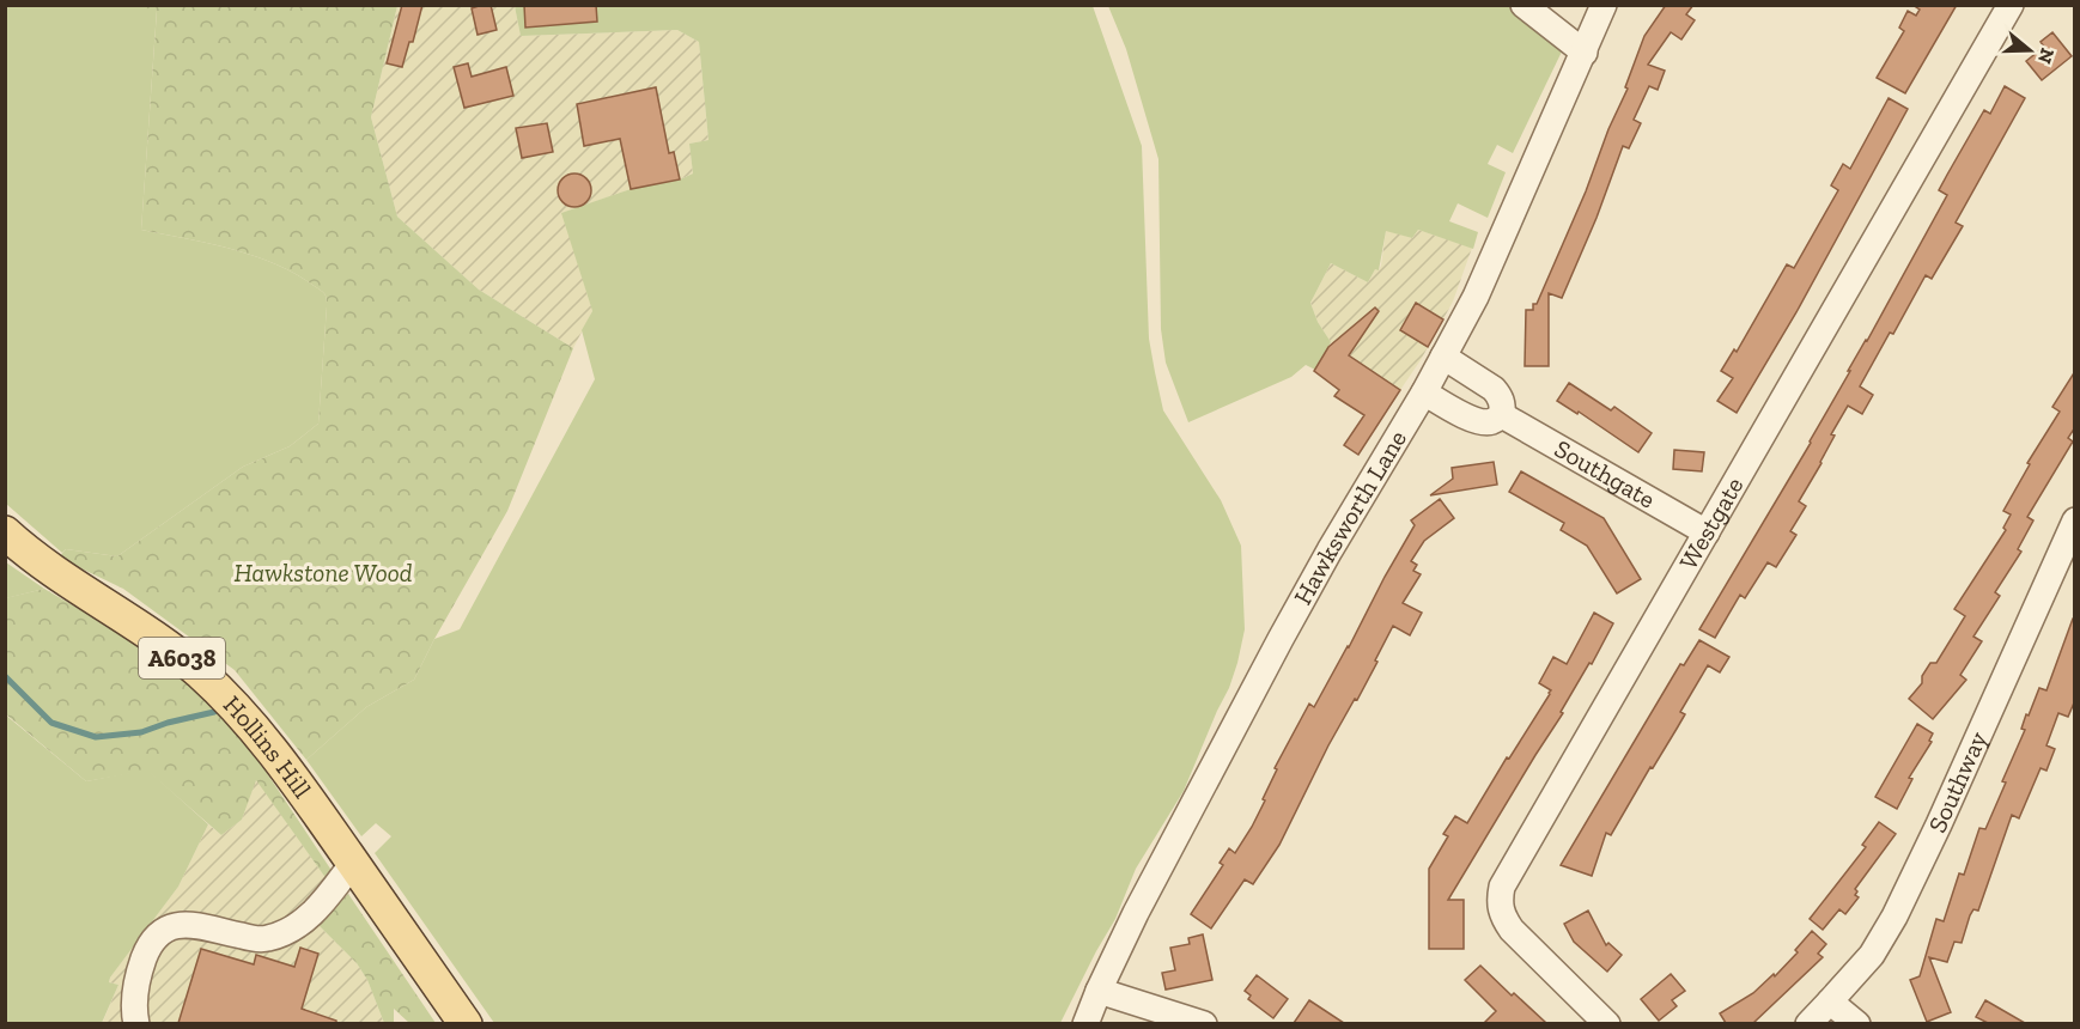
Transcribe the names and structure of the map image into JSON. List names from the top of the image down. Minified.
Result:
{"streets":{"main road":["A6038","Hollins Hill"],"street":["Southgate","Hawksworth Lane","Westgate","Southway"]},"crossings":[["Southgate","Westgate"]],"parks":["Hawkstone Wood"],"north":"right"}
